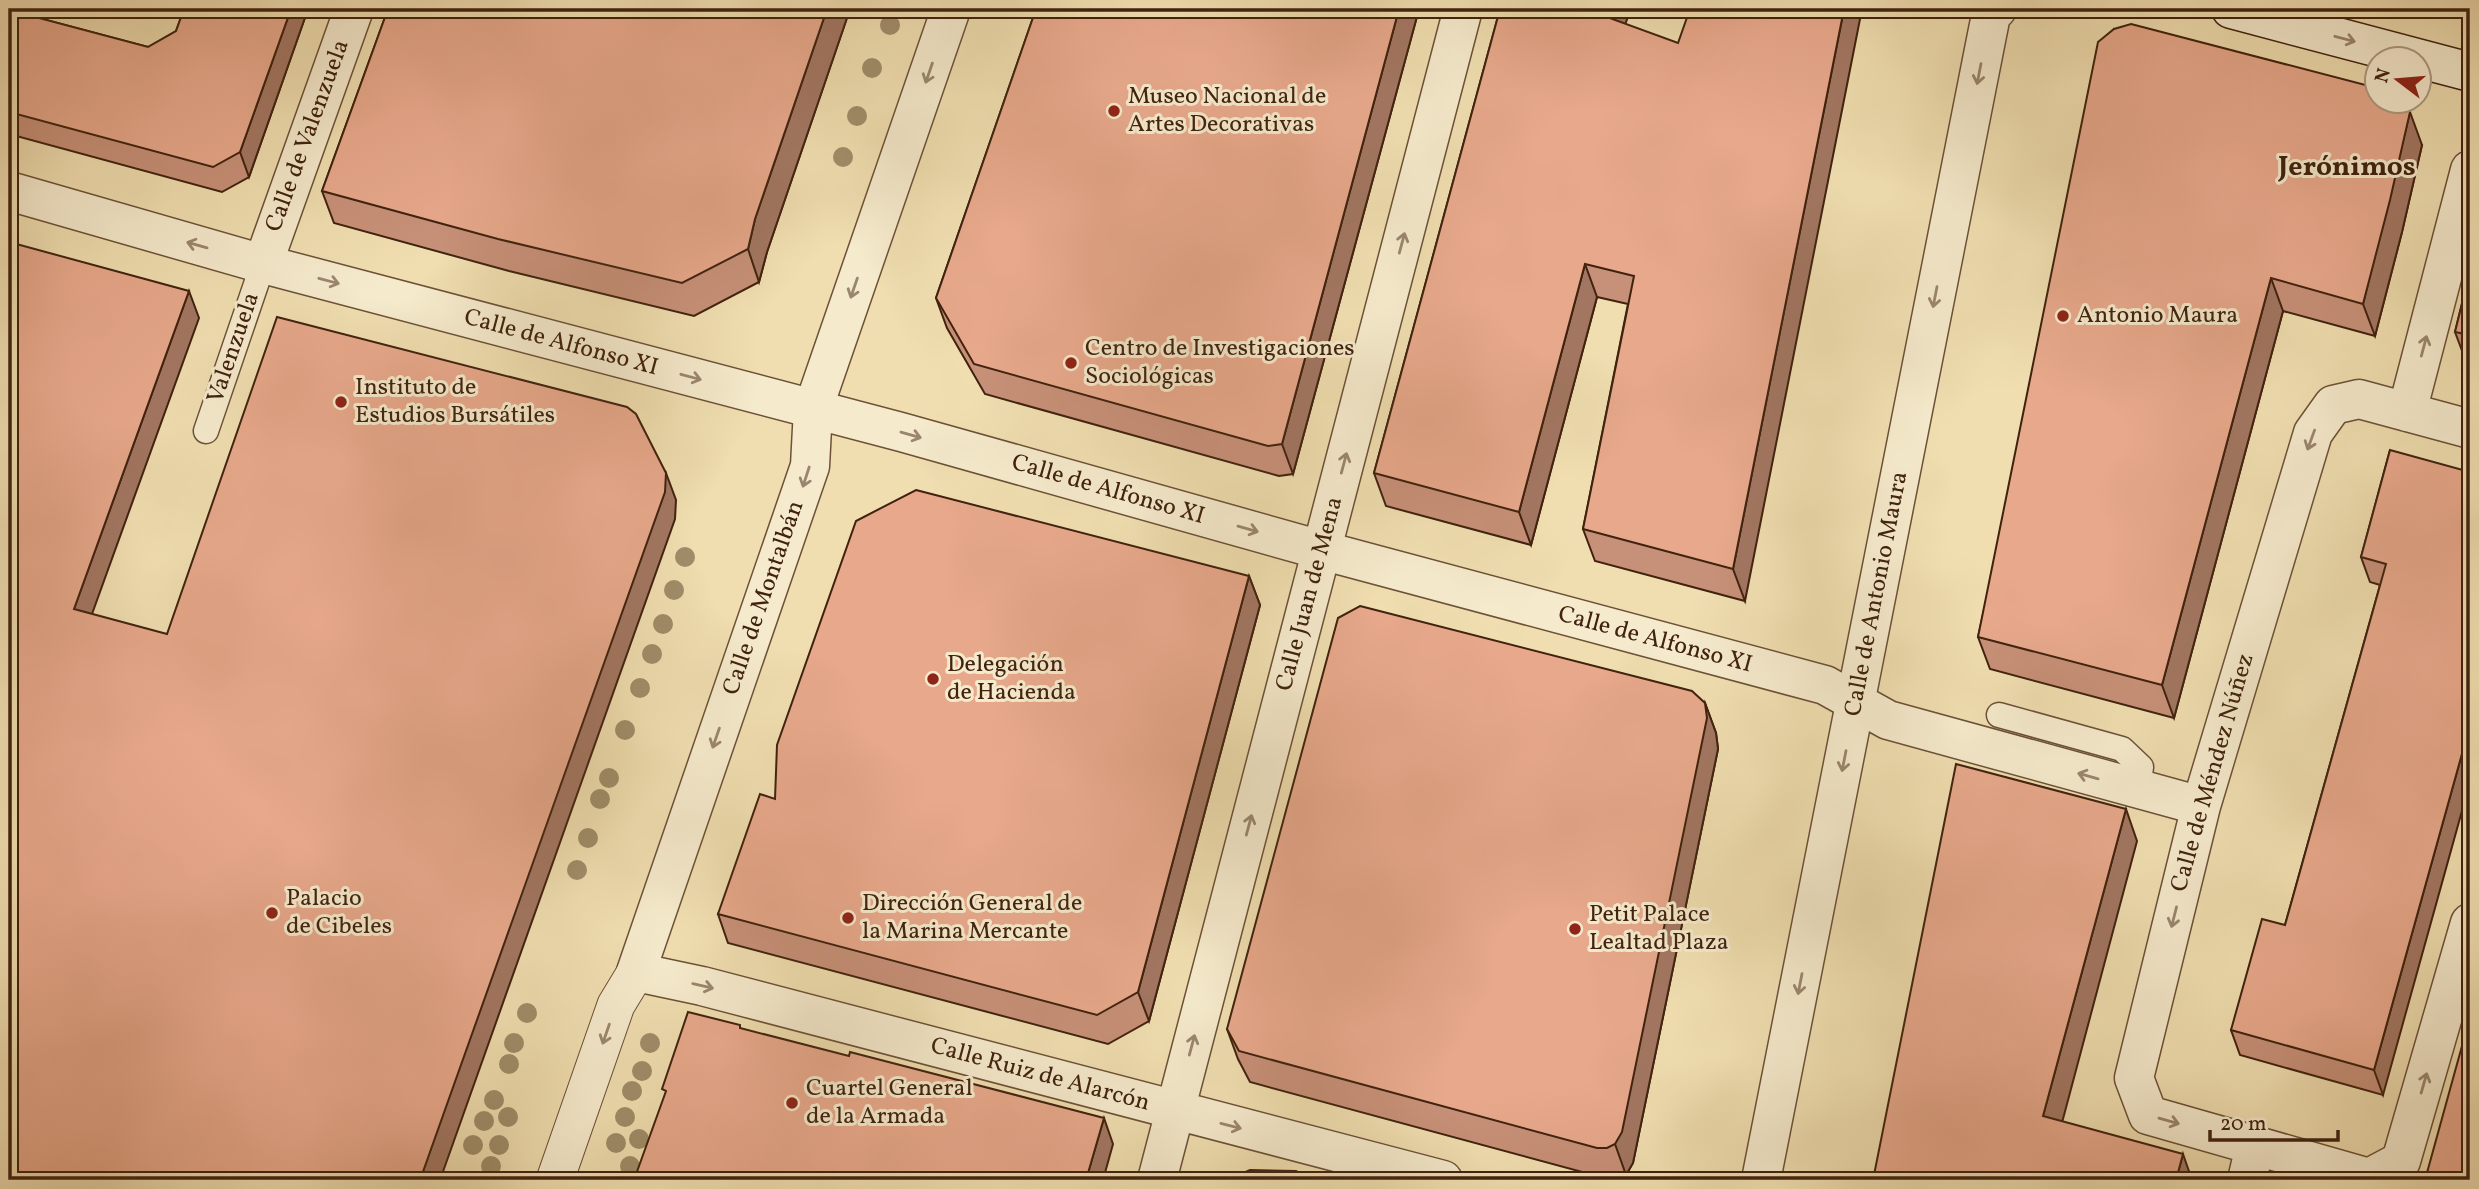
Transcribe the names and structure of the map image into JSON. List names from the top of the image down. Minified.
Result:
{"streets":{"street":["Calle de Valenzuela","Calle de Alfonso XI","Calle Juan de Mena","Calle de Antonio Maura","Calle de Montalbán","Calle de Méndez Núñez","Calle Ruiz de Alarcón"],"lane":["Valenzuela"]},"crossings":[["Calle de Valenzuela","Calle de Alfonso XI"],["Calle de Valenzuela","Valenzuela"],["Calle de Alfonso XI","Valenzuela"],["Calle de Alfonso XI","Calle Juan de Mena"],["Calle de Alfonso XI","Calle de Antonio Maura"],["Calle de Alfonso XI","Calle de Montalbán"],["Calle de Alfonso XI","Calle de Méndez Núñez"],["Calle Juan de Mena","Calle Ruiz de Alarcón"],["Calle de Montalbán","Calle Ruiz de Alarcón"]],"one_way":["Calle Juan de Mena","Calle de Antonio Maura","Calle de Montalbán","Calle Ruiz de Alarcón"],"districts":["Jerónimos"],"places":["Museo Nacional de Artes Decorativas","Antonio Maura","Centro de Investigaciones Sociológicas","Instituto de Estudios Bursátiles","Delegación de Hacienda","Palacio de Cibeles","Dirección General de la Marina Mercante","Petit Palace Lealtad Plaza","Cuartel General de la Armada"],"scale_bar":"20 m","north":"left"}
